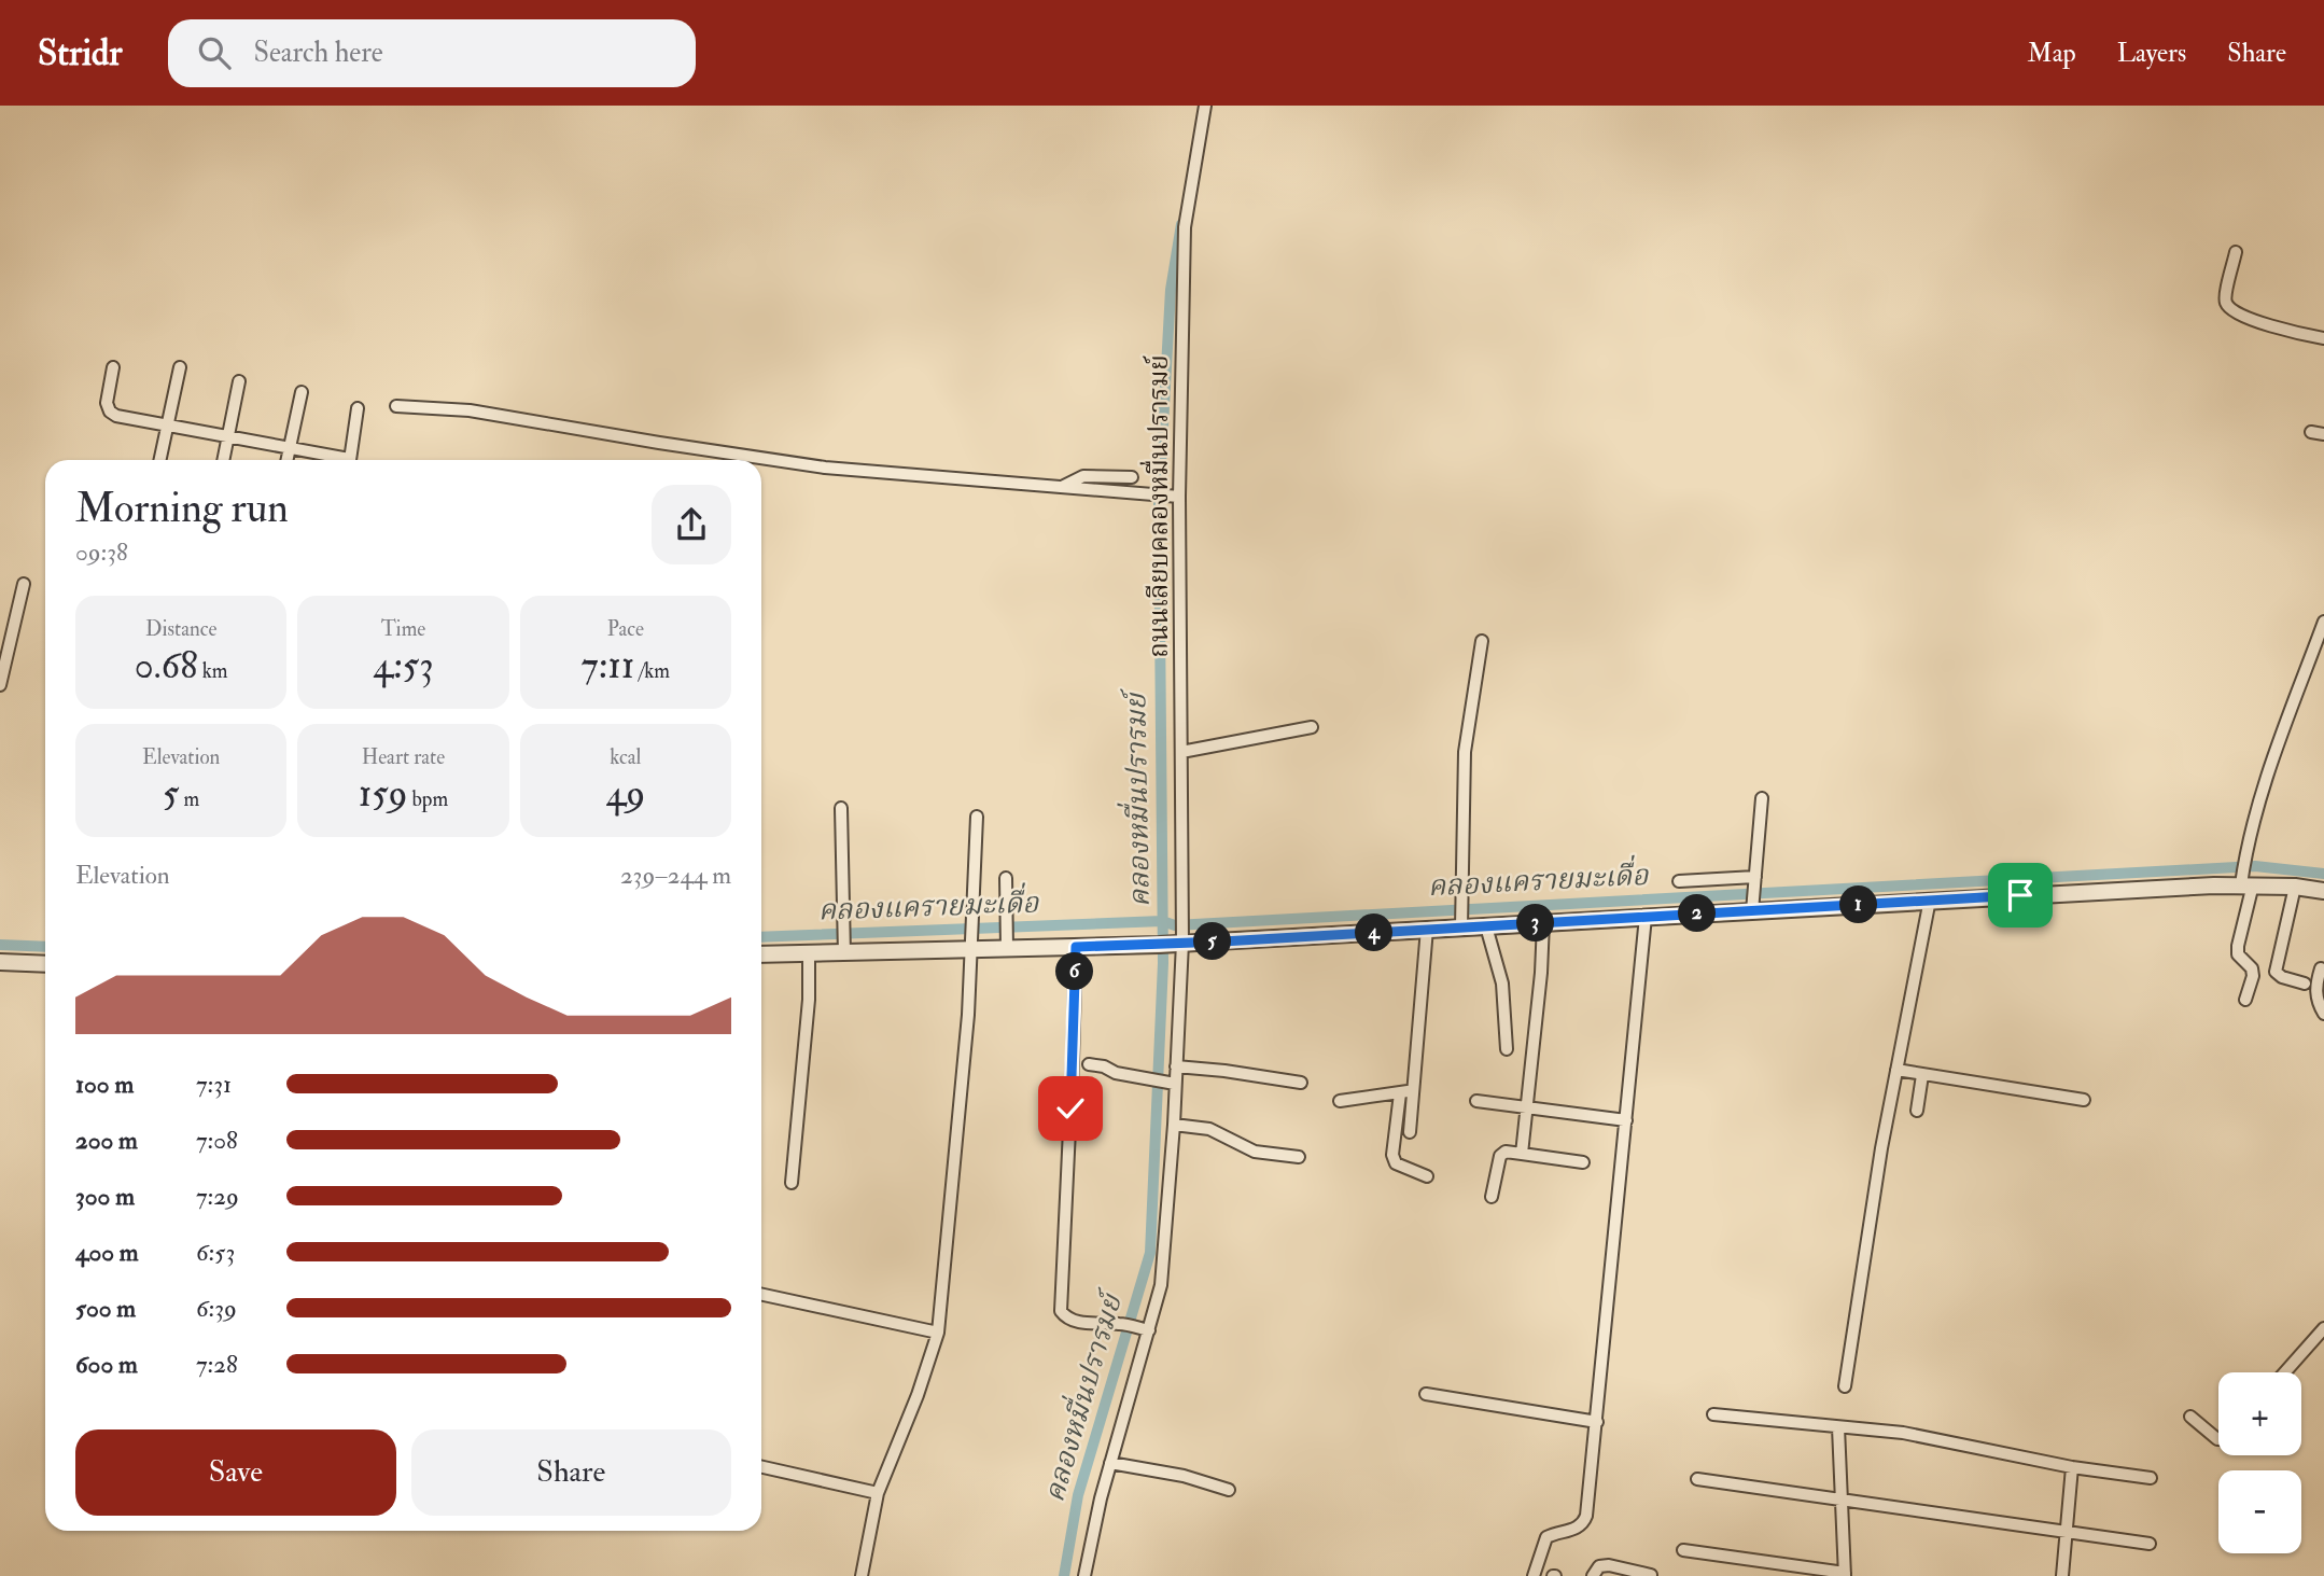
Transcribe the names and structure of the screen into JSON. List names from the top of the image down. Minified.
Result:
{"streets":{"street":["ถนนเลียบคลองหมื่นปรารมย์"]},"water":["คลองหมื่นปรารมย์","คลองแครายมะเดื่อ"],"page":{"header":"Stridr","search":"Search here","nav":["Map","Layers","Share"],"heading":["Morning run","09:38"],"stats":[["Distance","0.68 km"],["Time","4:53"],["Pace","7:11 /km"],["Elevation","5 m"],["Heart rate","159 bpm"],["kcal","49"]],"chart":["Elevation","239–244 m"],"pins":["1","2","3","4","5","6"],"list":[{"name":"100 m","note":"7:31"},{"name":"200 m","note":"7:08"},{"name":"300 m","note":"7:29"},{"name":"400 m","note":"6:53"},{"name":"500 m","note":"6:39"},{"name":"600 m","note":"7:28"}],"map_buttons":["+","−"],"buttons":["Save","Share"]}}
